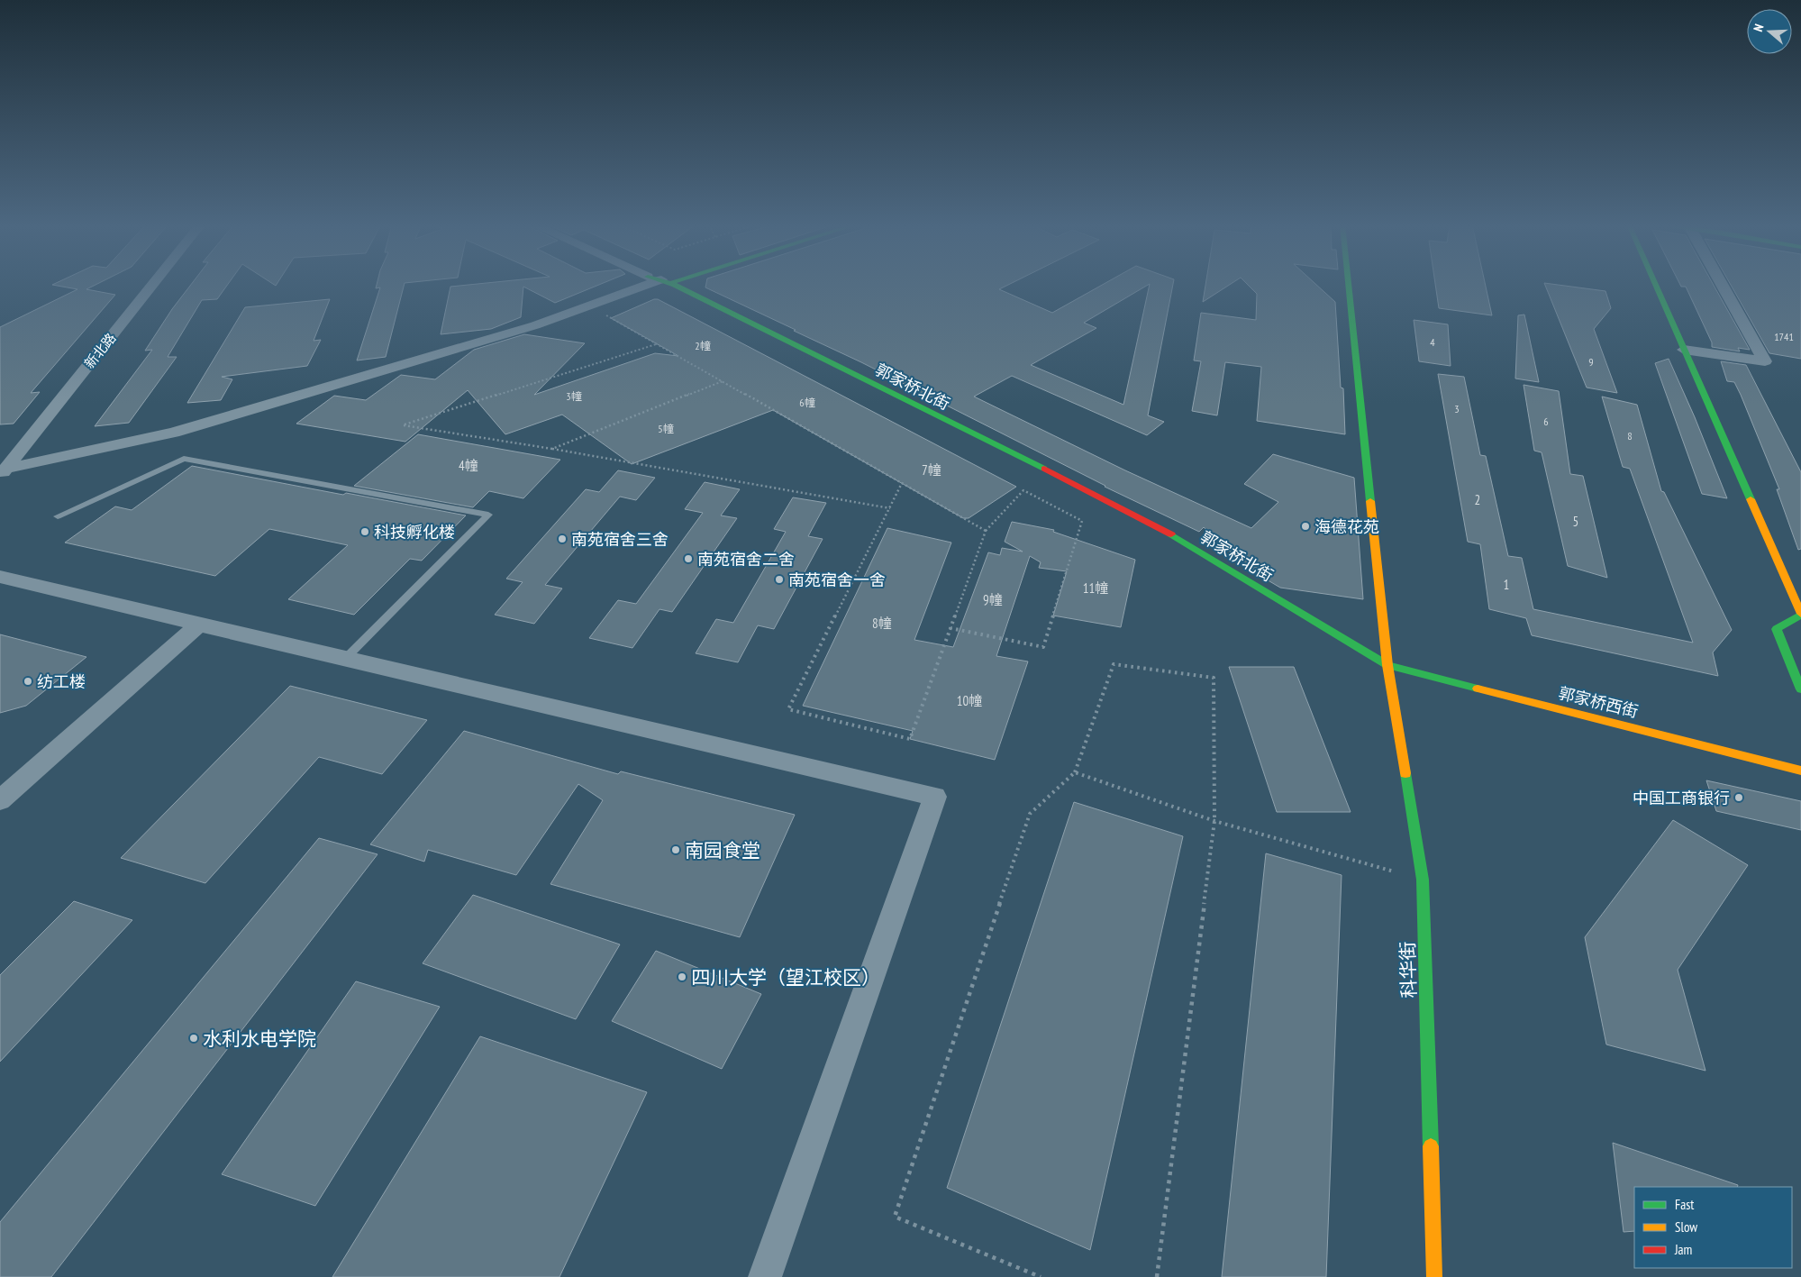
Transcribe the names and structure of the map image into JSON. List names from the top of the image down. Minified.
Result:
{"streets":{"street":["新北路","郭家桥北街","郭家桥西街","科华街"]},"crossings":[["郭家桥北街","郭家桥西街"],["郭家桥北街","科华街"],["郭家桥西街","科华街"]],"places":["海德花苑","科技孵化楼","南苑宿舍三舍","南苑宿舍二舍","南苑宿舍一舍","纺工楼","中国工商银行","南园食堂","四川大学（望江校区）","水利水电学院"],"house_numbers":["1741","4","2幢","9","3幢","6幢","3","6","5幢","8","4幢","7幢","2","5","1","11幢","9幢","8幢","10幢"],"legend":["Fast","Slow","Jam"],"north":"left"}
